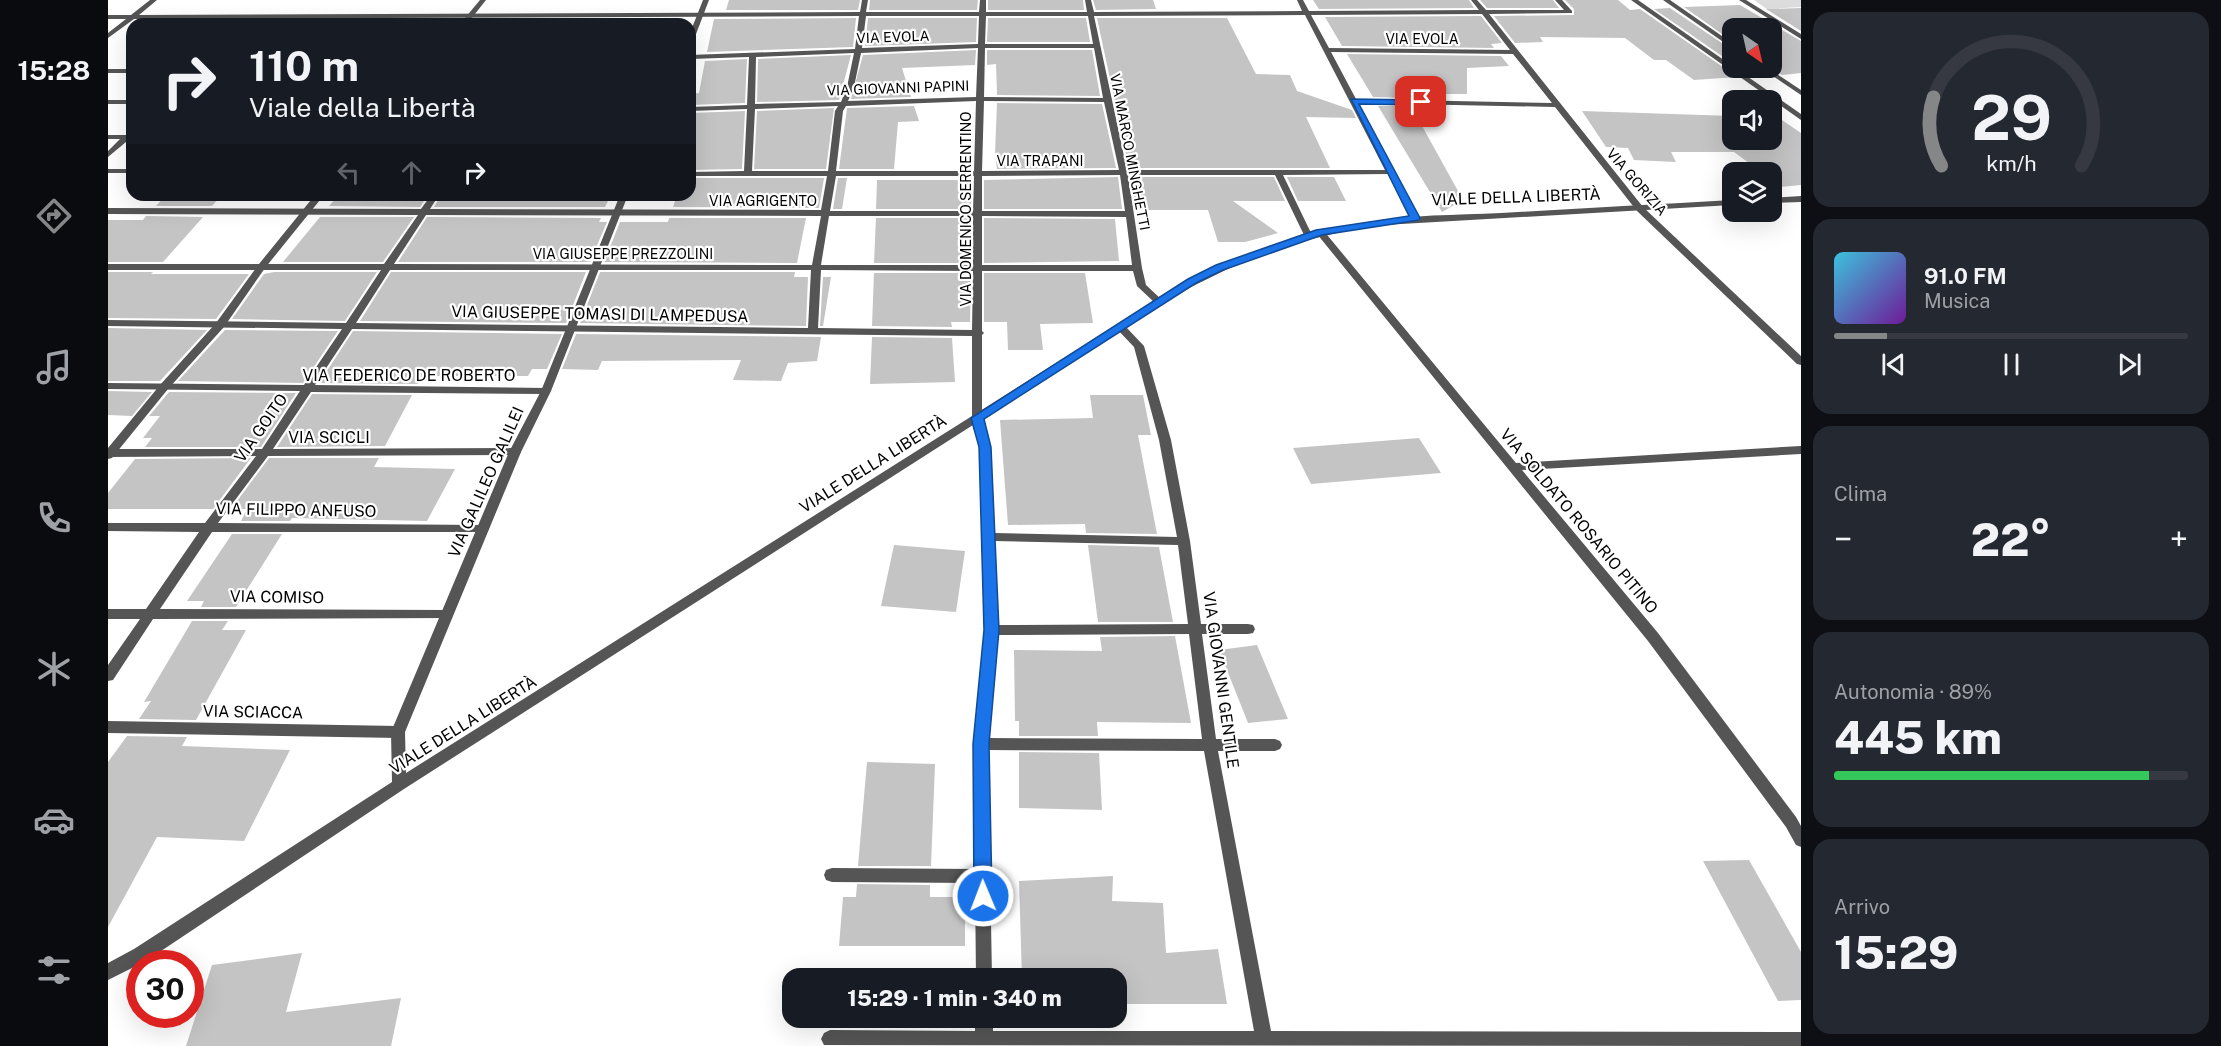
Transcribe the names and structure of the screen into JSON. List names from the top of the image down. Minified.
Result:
{"streets":{"street":["VIA EVOLA","VIA GIOVANNI PAPINI","VIA MARCO MINGHETTI","VIA TRAPANI","VIA GORIZIA","VIALE DELLA LIBERTÀ","VIA AGRIGENTO","VIA DOMENICO SERRENTINO","VIA GIUSEPPE PREZZOLINI","VIA GIUSEPPE TOMASI DI LAMPEDUSA","VIA FEDERICO DE ROBERTO","VIA GOITO","VIA SCICLI","VIA GALILEO GALILEI","VIA FILIPPO ANFUSO","VIA SOLDATO ROSARIO PITINO","VIA COMISO","VIA GIOVANNI GENTILE","VIA SCIACCA"]},"crossings":[["VIA EVOLA","VIA MARCO MINGHETTI"],["VIA EVOLA","VIA GORIZIA"],["VIA EVOLA","VIA DOMENICO SERRENTINO"],["VIA GIOVANNI PAPINI","VIA MARCO MINGHETTI"],["VIA GIOVANNI PAPINI","VIA DOMENICO SERRENTINO"],["VIA MARCO MINGHETTI","VIA TRAPANI"],["VIA MARCO MINGHETTI","VIALE DELLA LIBERTÀ"],["VIA MARCO MINGHETTI","VIA AGRIGENTO"],["VIA MARCO MINGHETTI","VIA GIUSEPPE PREZZOLINI"],["VIA TRAPANI","VIA DOMENICO SERRENTINO"],["VIA TRAPANI","VIA SOLDATO ROSARIO PITINO"],["VIA GORIZIA","VIALE DELLA LIBERTÀ"],["VIALE DELLA LIBERTÀ","VIA DOMENICO SERRENTINO"],["VIALE DELLA LIBERTÀ","VIA GALILEO GALILEI"],["VIALE DELLA LIBERTÀ","VIA SOLDATO ROSARIO PITINO"],["VIALE DELLA LIBERTÀ","VIA GIOVANNI GENTILE"],["VIA AGRIGENTO","VIA DOMENICO SERRENTINO"],["VIA AGRIGENTO","VIA GOITO"],["VIA AGRIGENTO","VIA GALILEO GALILEI"],["VIA DOMENICO SERRENTINO","VIA GIUSEPPE PREZZOLINI"],["VIA DOMENICO SERRENTINO","VIA GIUSEPPE TOMASI DI LAMPEDUSA"],["VIA GIUSEPPE PREZZOLINI","VIA GOITO"],["VIA GIUSEPPE PREZZOLINI","VIA GALILEO GALILEI"],["VIA GIUSEPPE TOMASI DI LAMPEDUSA","VIA GOITO"],["VIA GIUSEPPE TOMASI DI LAMPEDUSA","VIA GALILEO GALILEI"],["VIA FEDERICO DE ROBERTO","VIA GOITO"],["VIA FEDERICO DE ROBERTO","VIA GALILEO GALILEI"],["VIA GOITO","VIA SCICLI"],["VIA GOITO","VIA FILIPPO ANFUSO"],["VIA GOITO","VIA COMISO"],["VIA SCICLI","VIA GALILEO GALILEI"],["VIA GALILEO GALILEI","VIA FILIPPO ANFUSO"],["VIA GALILEO GALILEI","VIA COMISO"],["VIA GALILEO GALILEI","VIA SCIACCA"]],"north":"bottom right","page":{"tabs":"15:28","turn":["110 m","Viale della Libertà"],"song":["91.0 FM","Musica"],"tile":["Clima",["Autonomia · 89%","445 km"],["Arrivo","15:29"]],"heat":["−","22°","+"],"limit":"30","trip":"15:29 · 1 min · 340 m","gauge":["29","km/h"]}}
